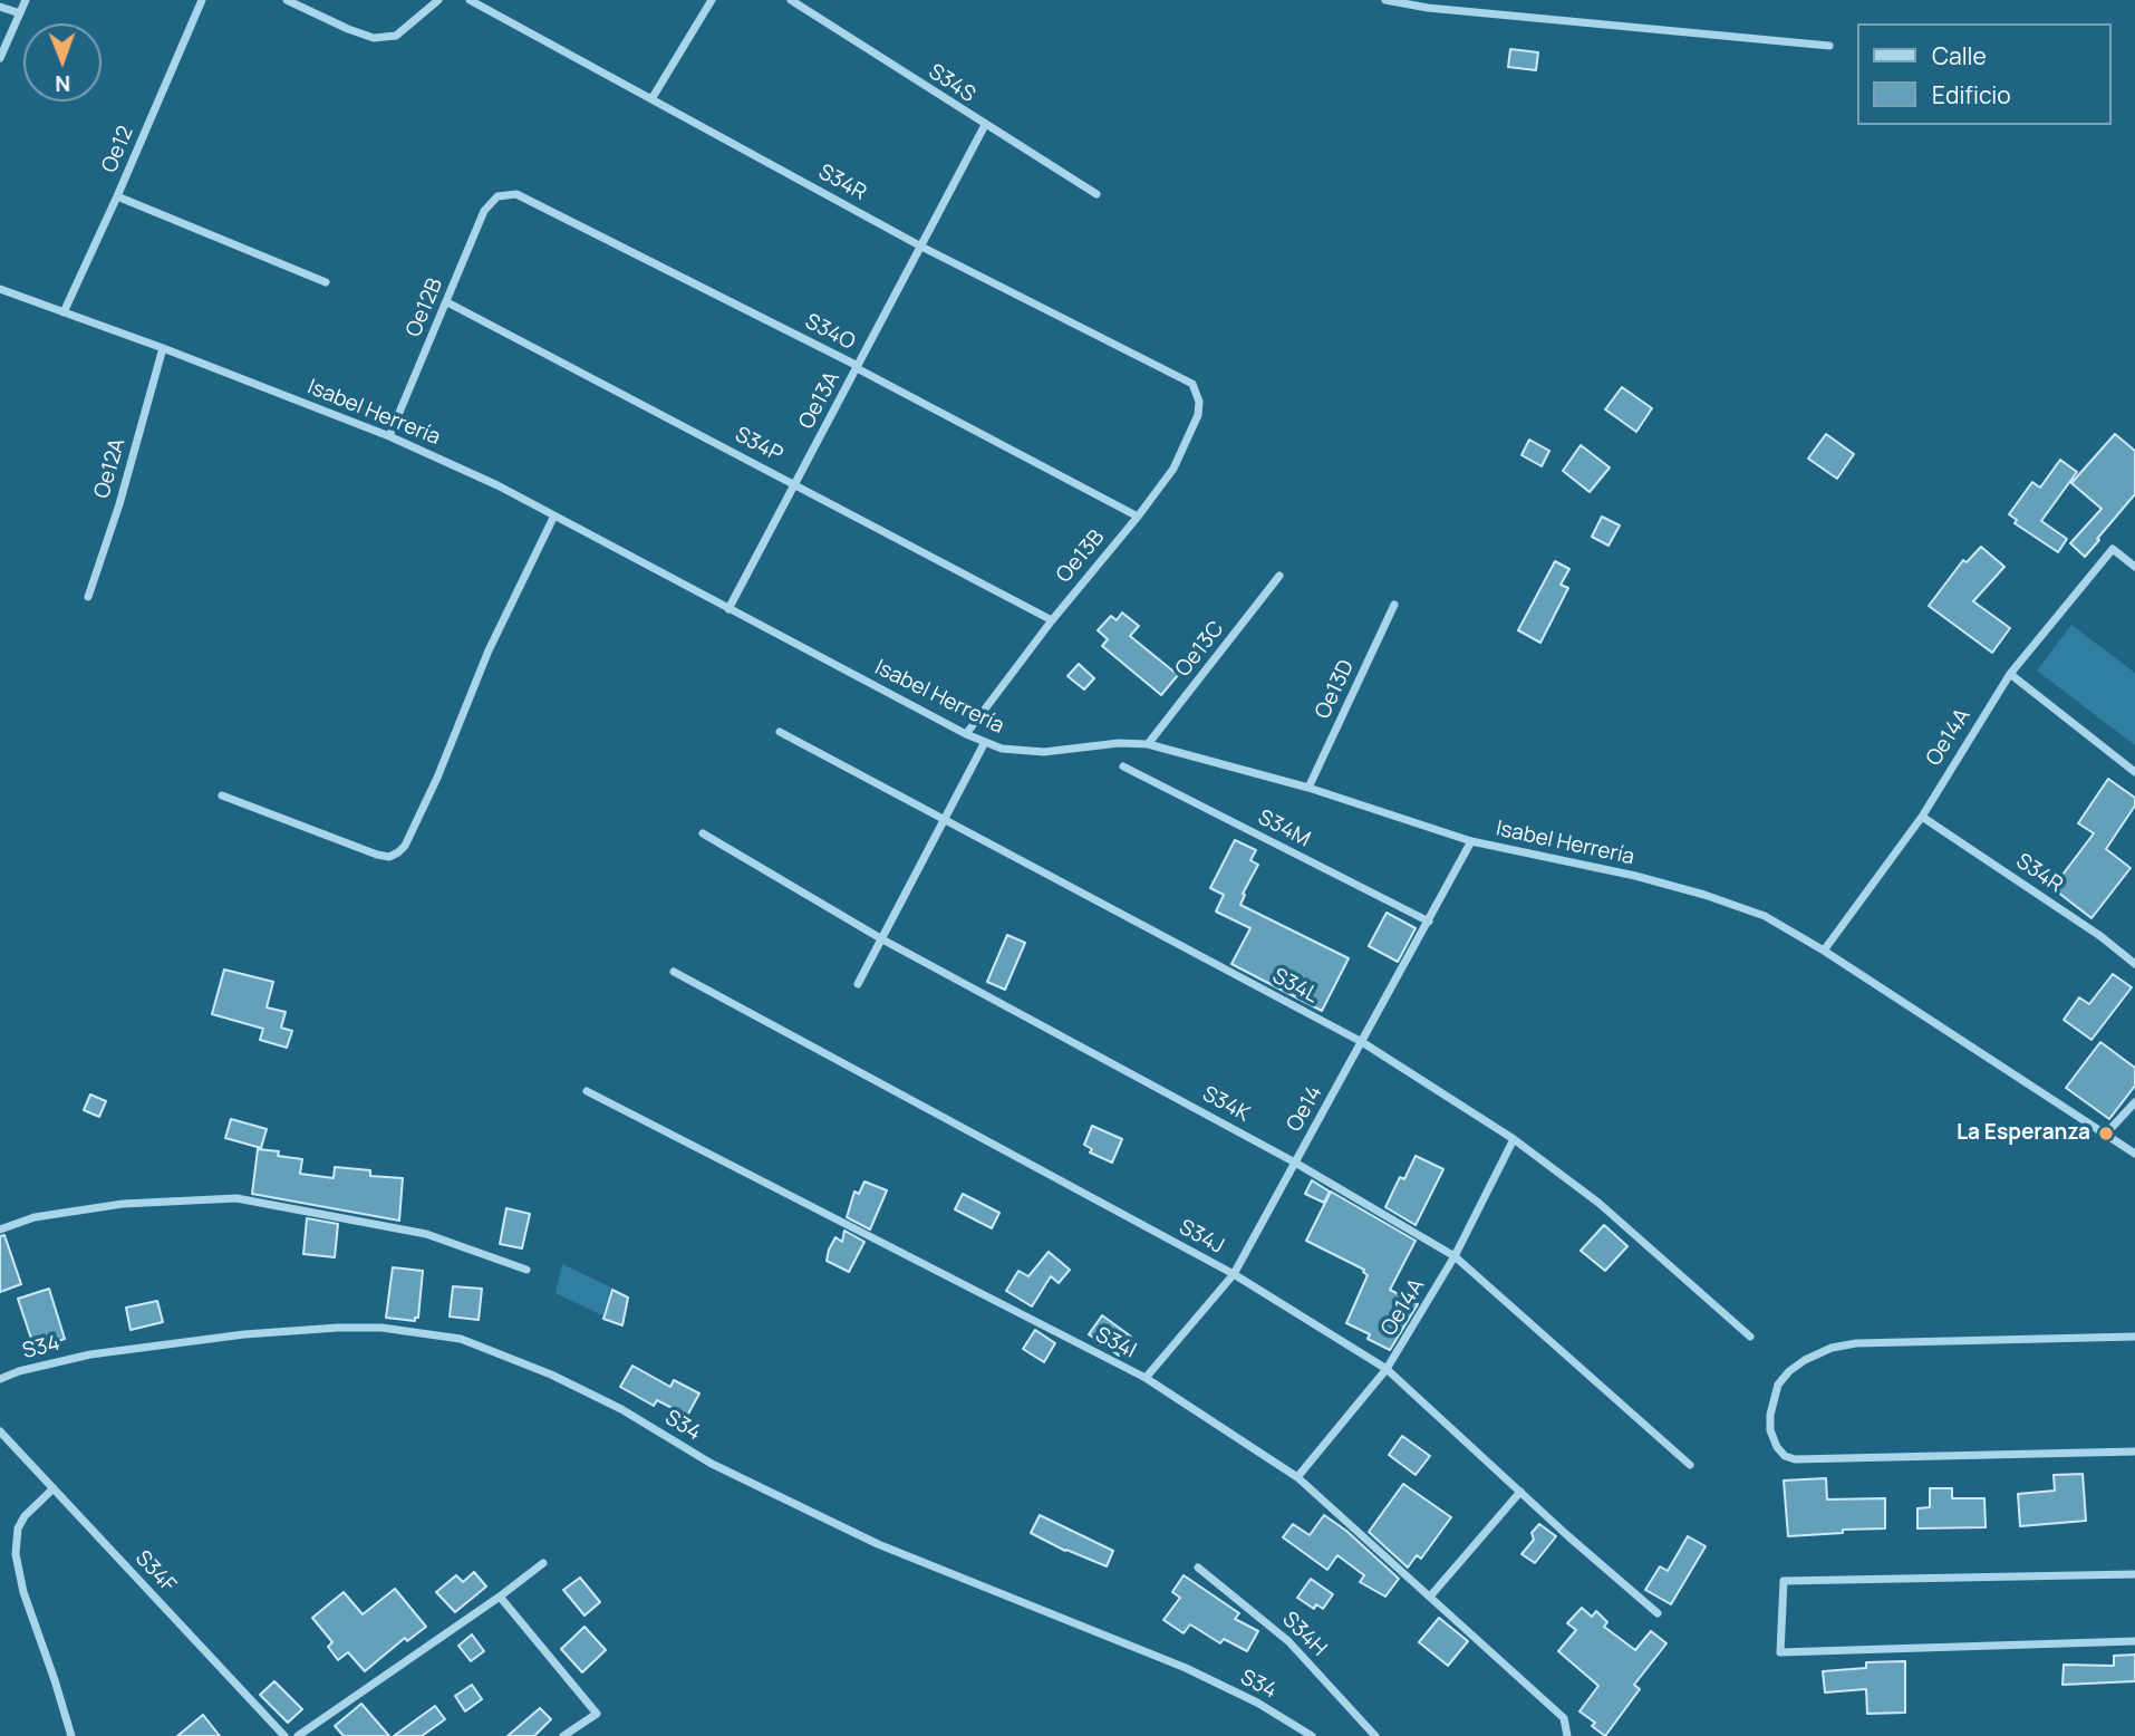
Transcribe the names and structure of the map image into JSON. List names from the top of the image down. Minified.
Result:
{"streets":{"street":["S34S","Oe12","S34R","Oe12B","S34O","Oe13A","Isabel Herrería","S34P","Oe12A","Oe13B","Oe13C","Oe13D","Oe14A","S34M","S34L","S34K","Oe14","S34J","S34I","S34","S34F","S34H"]},"crossings":[["S34S","Oe13A"],["Oe12","Isabel Herrería"],["S34R","Oe13A"],["S34R","Oe13B"],["S34R","Oe14A"],["Oe12B","S34O"],["Oe12B","Isabel Herrería"],["Oe12B","S34P"],["S34O","Oe13A"],["S34O","Oe13B"],["Oe13A","Isabel Herrería"],["Oe13A","S34P"],["Isabel Herrería","Oe12A"],["Isabel Herrería","Oe13B"],["Isabel Herrería","Oe13C"],["Isabel Herrería","Oe13D"],["Isabel Herrería","Oe14A"],["Isabel Herrería","Oe14"],["S34P","Oe13B"],["Oe14A","S34L"],["Oe14A","S34K"],["Oe14A","S34J"],["Oe14A","S34I"],["S34M","Oe14"],["S34L","Oe14"],["S34K","Oe14"],["Oe14","S34J"],["Oe14","S34I"]],"places":["La Esperanza"],"legend":["Calle","Edificio"],"north":"bottom"}
